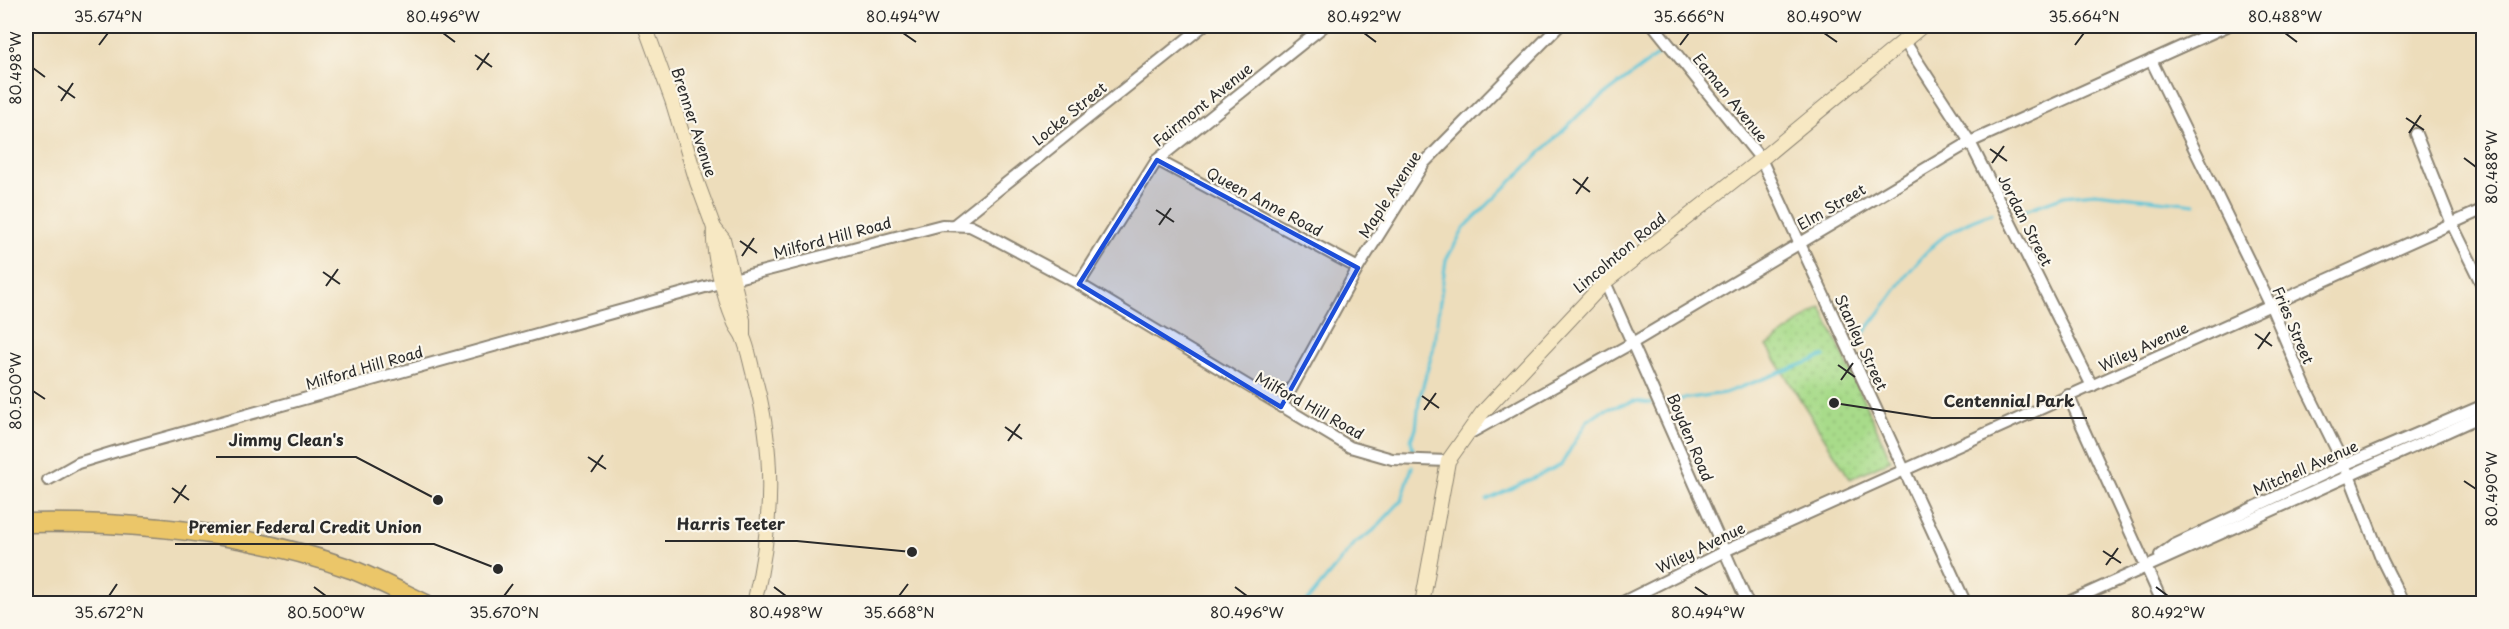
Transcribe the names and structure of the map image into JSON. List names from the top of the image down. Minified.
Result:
{"streets":{"street":["Eaman Avenue","Fairmont Avenue","Locke Street","Brenner Avenue","Maple Avenue","Queen Anne Road","Elm Street","Jordan Street","Milford Hill Road","Lincolnton Road","Fries Street","Stanley Street","Wiley Avenue","Boyden Road","Mitchell Avenue"]},"crossings":[["Eaman Avenue","Lincolnton Road"],["Eaman Avenue","Stanley Street"],["Fairmont Avenue","Queen Anne Road"],["Fairmont Avenue","Milford Hill Road"],["Locke Street","Milford Hill Road"],["Brenner Avenue","Milford Hill Road"],["Maple Avenue","Queen Anne Road"],["Maple Avenue","Milford Hill Road"],["Elm Street","Jordan Street"],["Elm Street","Lincolnton Road"],["Elm Street","Fries Street"],["Elm Street","Stanley Street"],["Elm Street","Boyden Road"],["Jordan Street","Lincolnton Road"],["Jordan Street","Wiley Avenue"],["Milford Hill Road","Lincolnton Road"],["Lincolnton Road","Stanley Street"],["Lincolnton Road","Boyden Road"],["Fries Street","Wiley Avenue"],["Fries Street","Mitchell Avenue"],["Stanley Street","Wiley Avenue"],["Wiley Avenue","Boyden Road"]],"places":["Centennial Park","Jimmy Clean's","Harris Teeter","Premier Federal Credit Union"],"coordinates":["35.674°N","80.496°W","80.494°W","80.492°W","35.666°N","80.490°W","35.664°N","80.488°W","80.498°W","80.500°W","35.672°N","35.670°N","35.668°N"]}
